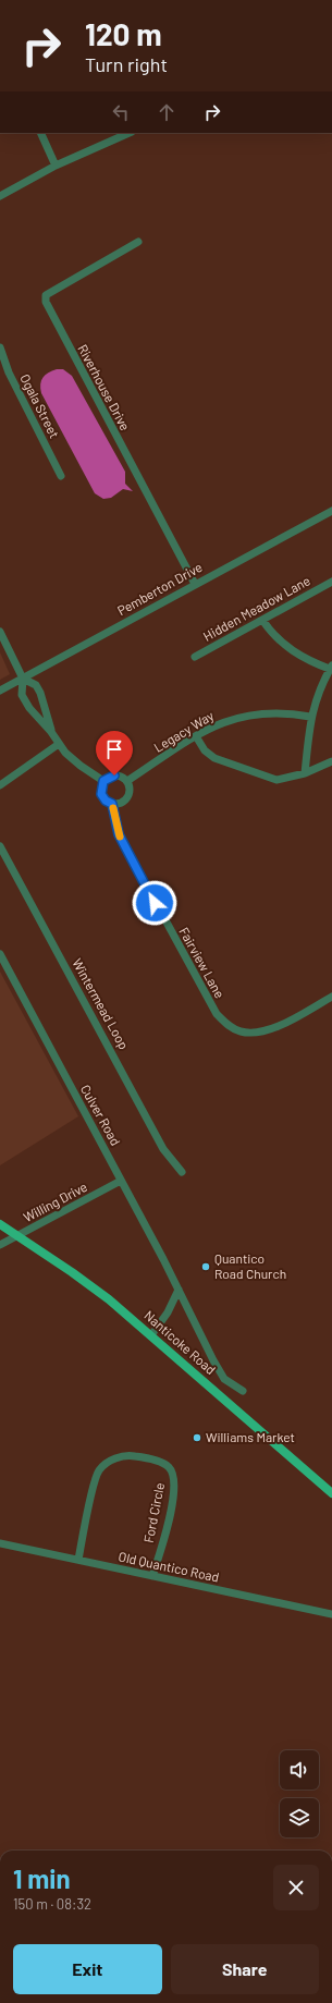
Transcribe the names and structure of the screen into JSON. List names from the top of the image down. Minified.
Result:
{"streets":{"main road":["Nanticoke Road"],"street":["Riverhouse Drive","Ogala Street","Pemberton Drive","Hidden Meadow Lane","Legacy Way","Fairview Lane","Wintermead Loop","Culver Road","Willing Drive","Ford Circle","Old Quantico Road"]},"crossings":[["Riverhouse Drive","Pemberton Drive"],["Legacy Way","Fairview Lane"],["Culver Road","Willing Drive"],["Willing Drive","Nanticoke Road"],["Ford Circle","Old Quantico Road"]],"places":["Quantico Road Church","Williams Market"],"page":{"turn":["120 m","Turn right"],"heading":["1 min","150 m · 08:32"],"buttons":["Exit","Share"]}}
